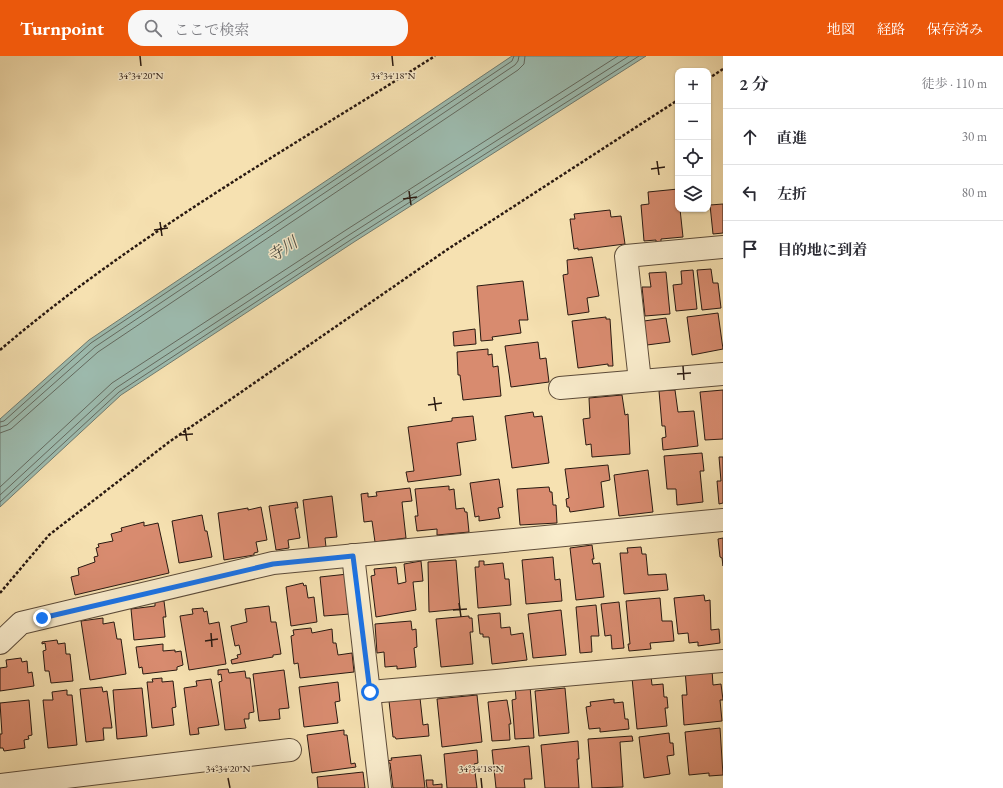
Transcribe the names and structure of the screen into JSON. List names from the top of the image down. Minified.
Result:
{"water":["寺川"],"page":{"header":"Turnpoint","search":"ここで検索","nav":["地図","経路","保存済み"],"heading":["2 分","徒歩 · 110 m"],"map_buttons":["+","−"],"list":[["直進","30 m"],["左折","80 m"],"目的地に到着"]},"coordinates":["34°34'20\"N","34°34'18\"N"]}
